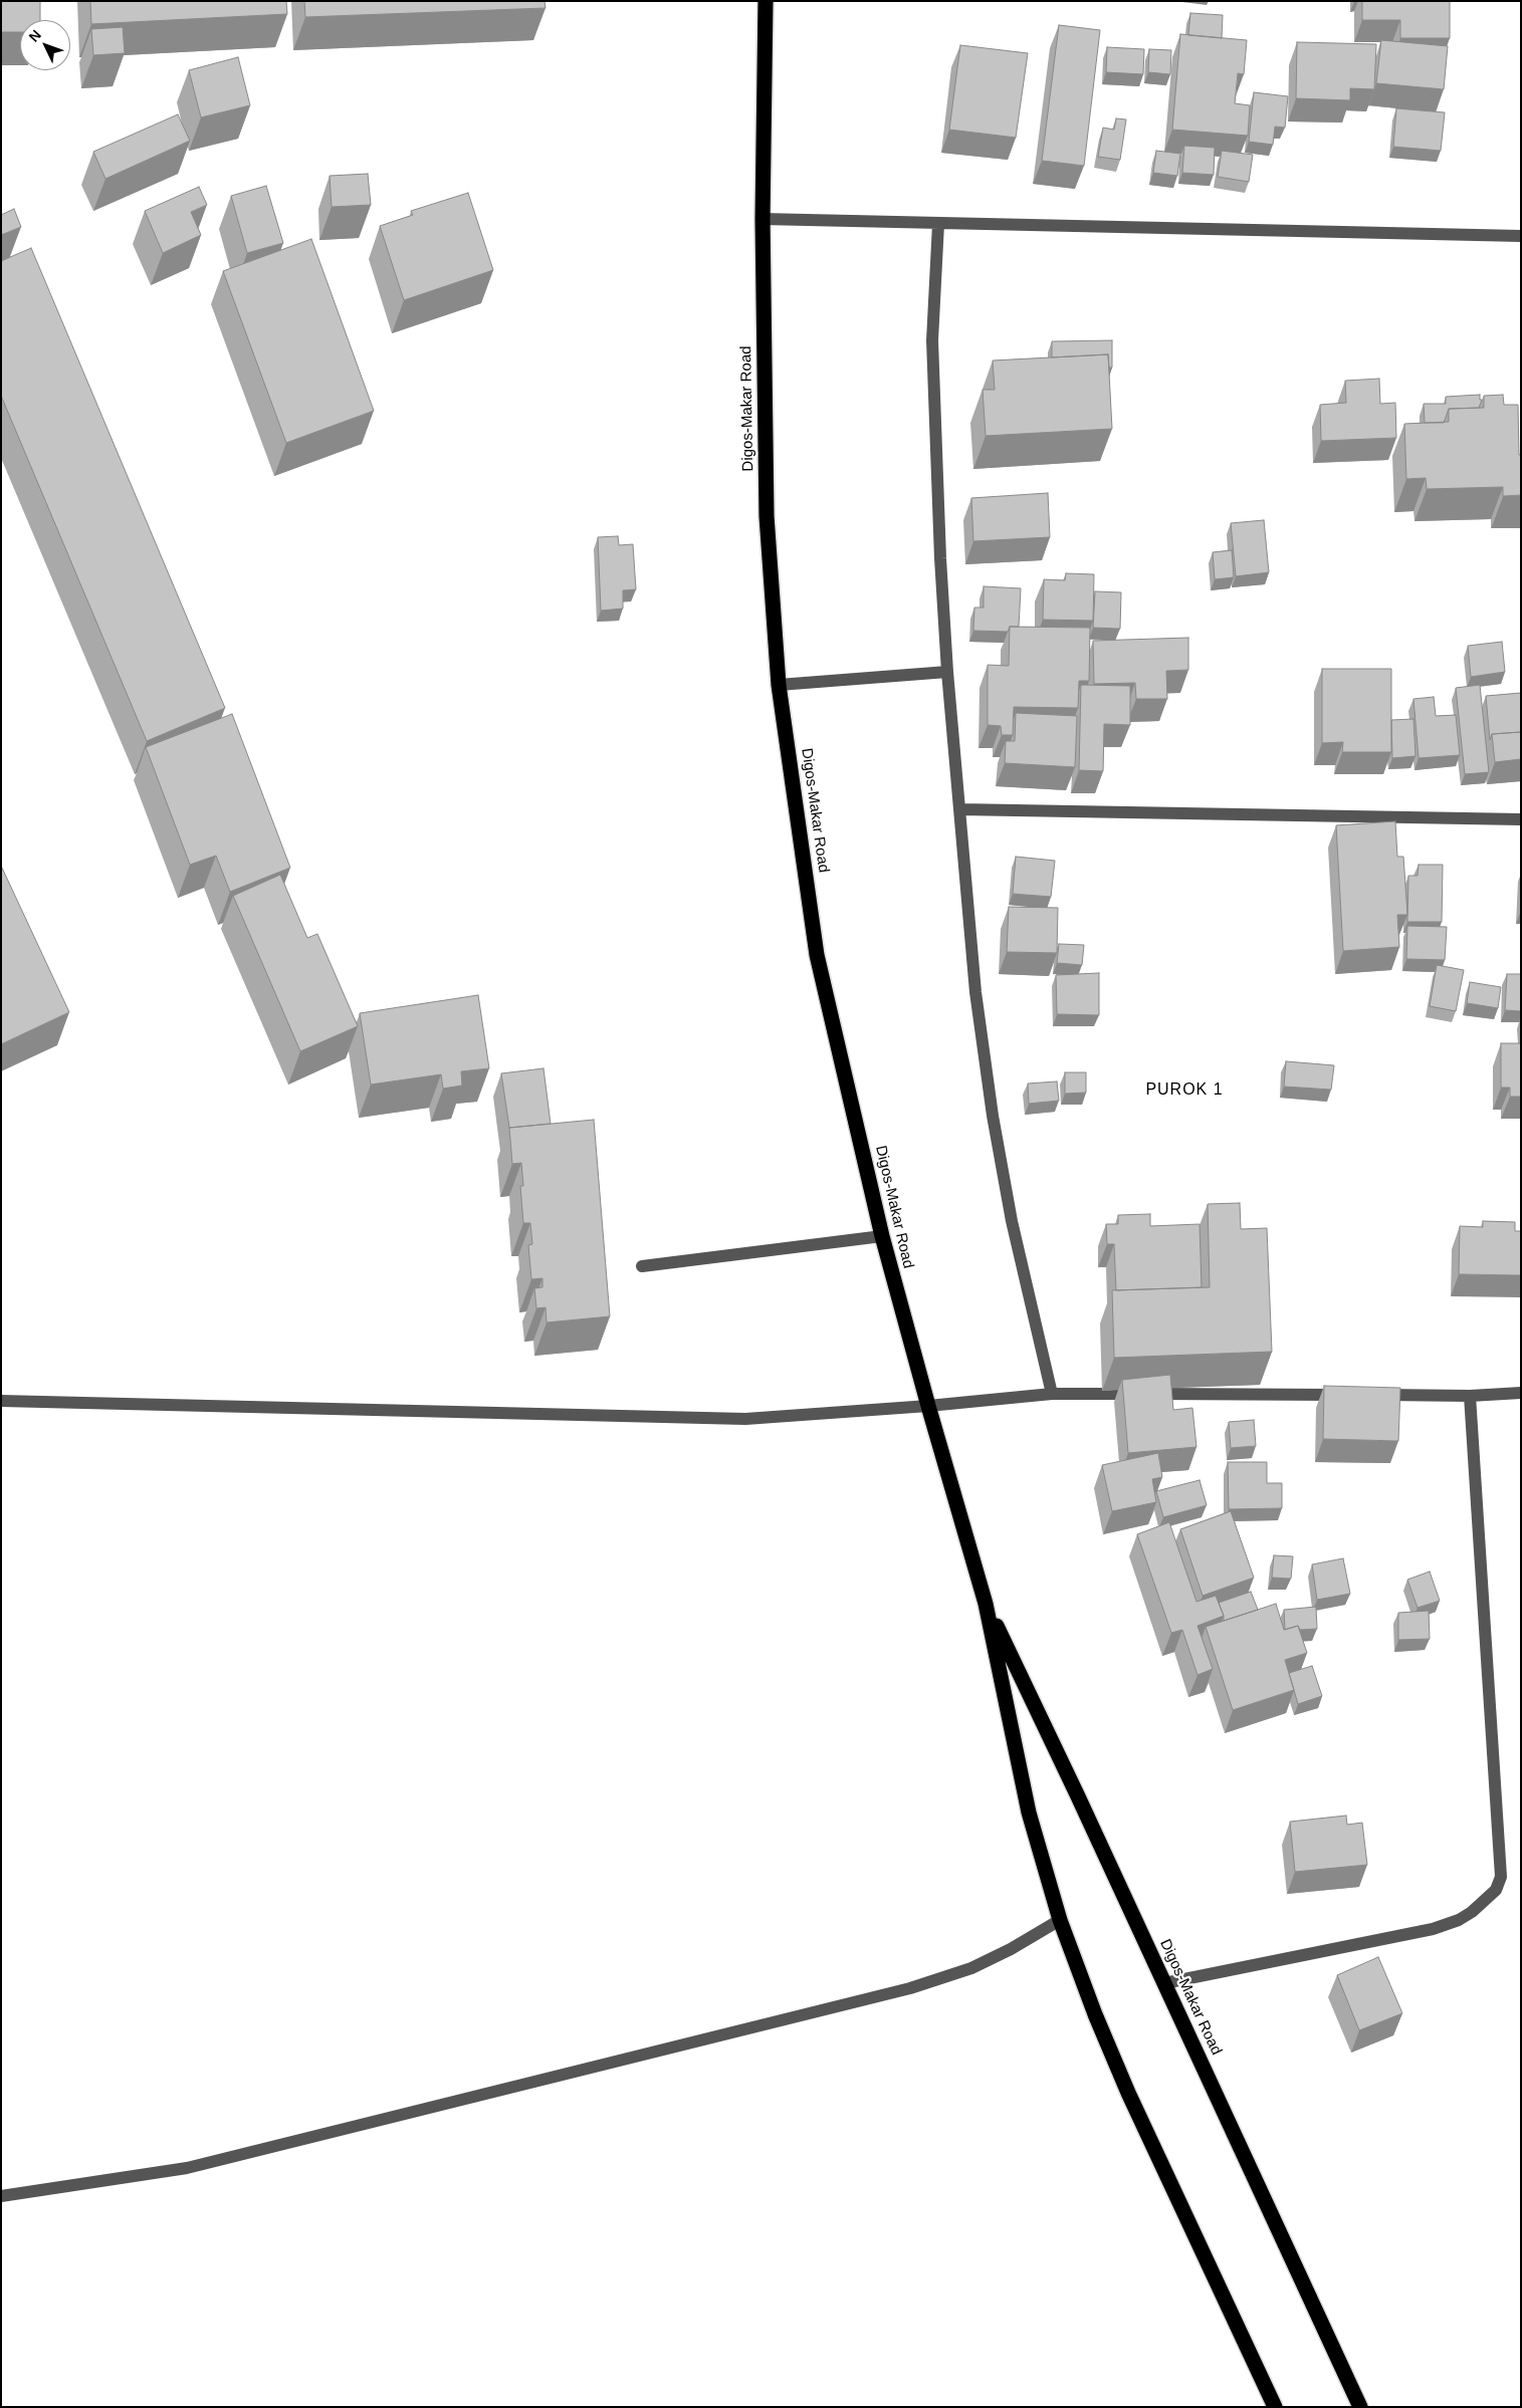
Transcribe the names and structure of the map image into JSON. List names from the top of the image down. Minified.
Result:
{"streets":{"highway":["Digos-Makar Road"]},"districts":["PUROK 1"],"north":"top left"}
